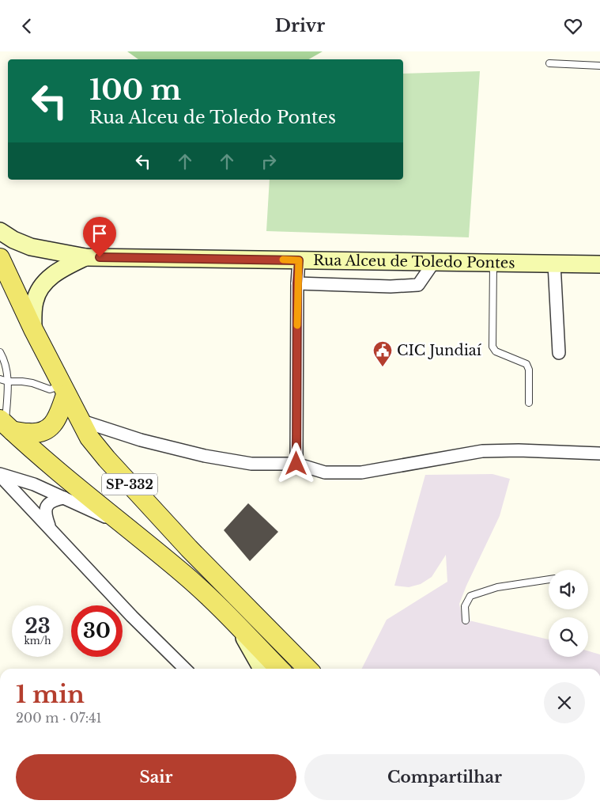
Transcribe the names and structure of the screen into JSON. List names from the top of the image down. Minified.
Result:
{"streets":{"main road":["Rua Alceu de Toledo Pontes","SP-332"]},"crossings":[["Rua Alceu de Toledo Pontes","SP-332"]],"places":{"public building":["CIC Jundiaí"]},"page":{"header":"Drivr","turn":["100 m","Rua Alceu de Toledo Pontes"],"speed":"23 km/h","limit":"30","heading":["1 min","200 m · 07:41"],"buttons":["Sair","Compartilhar"]}}
